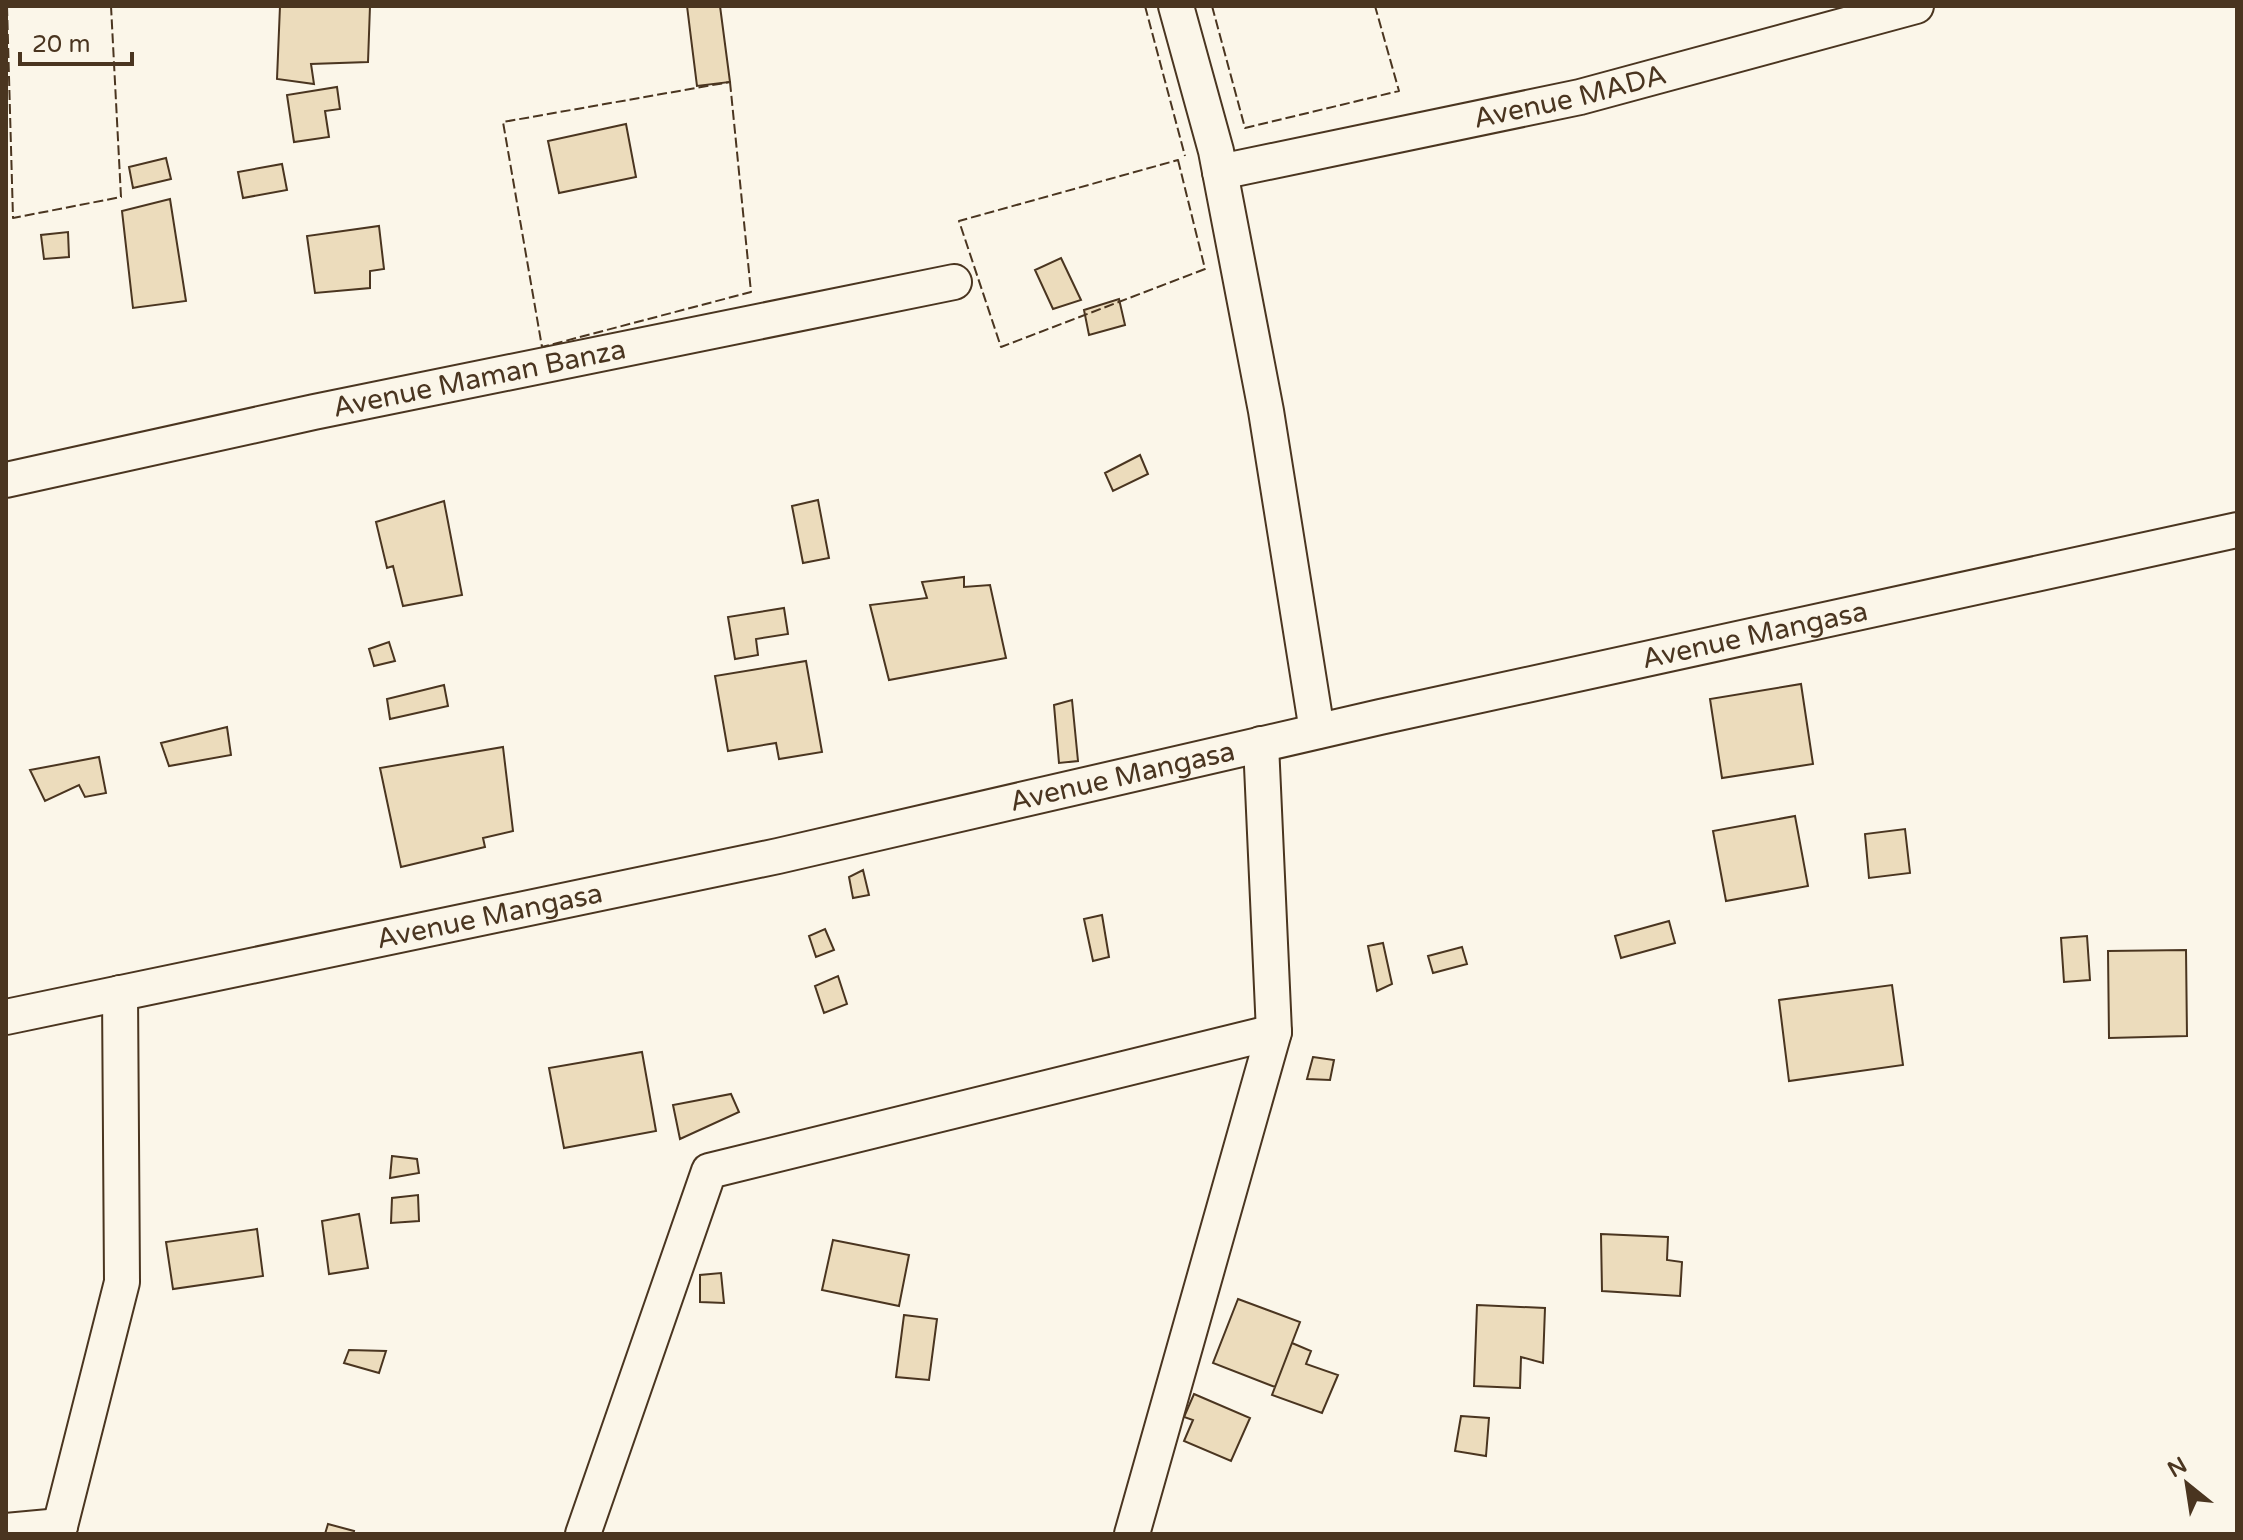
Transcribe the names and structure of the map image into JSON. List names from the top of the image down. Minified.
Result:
{"streets":{"street":["Avenue MADA","Avenue Maman Banza","Avenue Mangasa"]},"scale_bar":"20 m","north":"top left"}
